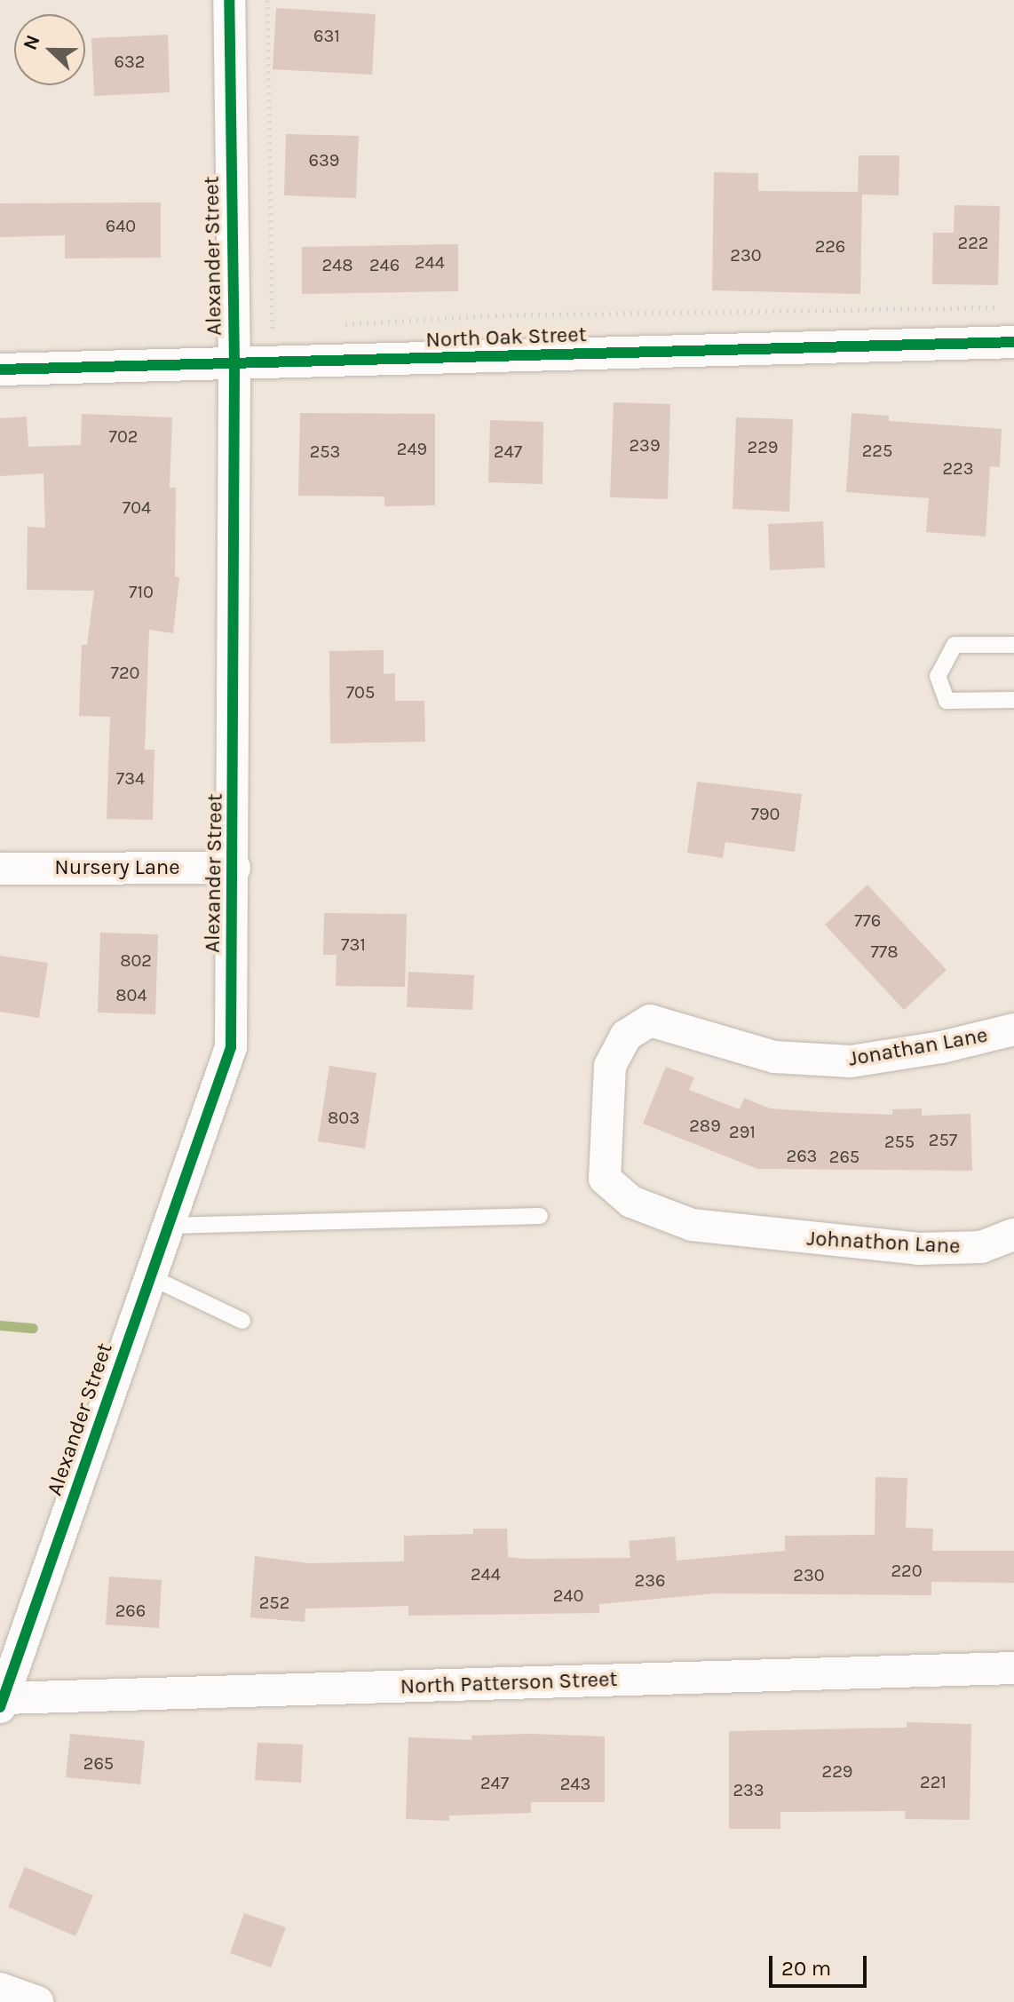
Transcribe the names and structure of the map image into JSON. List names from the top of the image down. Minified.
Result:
{"streets":{"street":["Alexander Street","North Oak Street","Nursery Lane","Jonathan Lane","Johnathon Lane","North Patterson Street"]},"crossings":[["Alexander Street","North Oak Street"],["Alexander Street","Nursery Lane"],["Alexander Street","North Patterson Street"],["Jonathan Lane","Johnathon Lane"]],"house_numbers":["631","632","639","640","222","226","230","244","248","246","702","239","229","249","225","253","247","223","704","710","720","705","734","790","776","731","778","802","804","803","289","291","257","255","263","265","220","244","230","236","240","252","266","265","229","221","247","243","233"],"scale_bar":"20 m","north":"left"}
